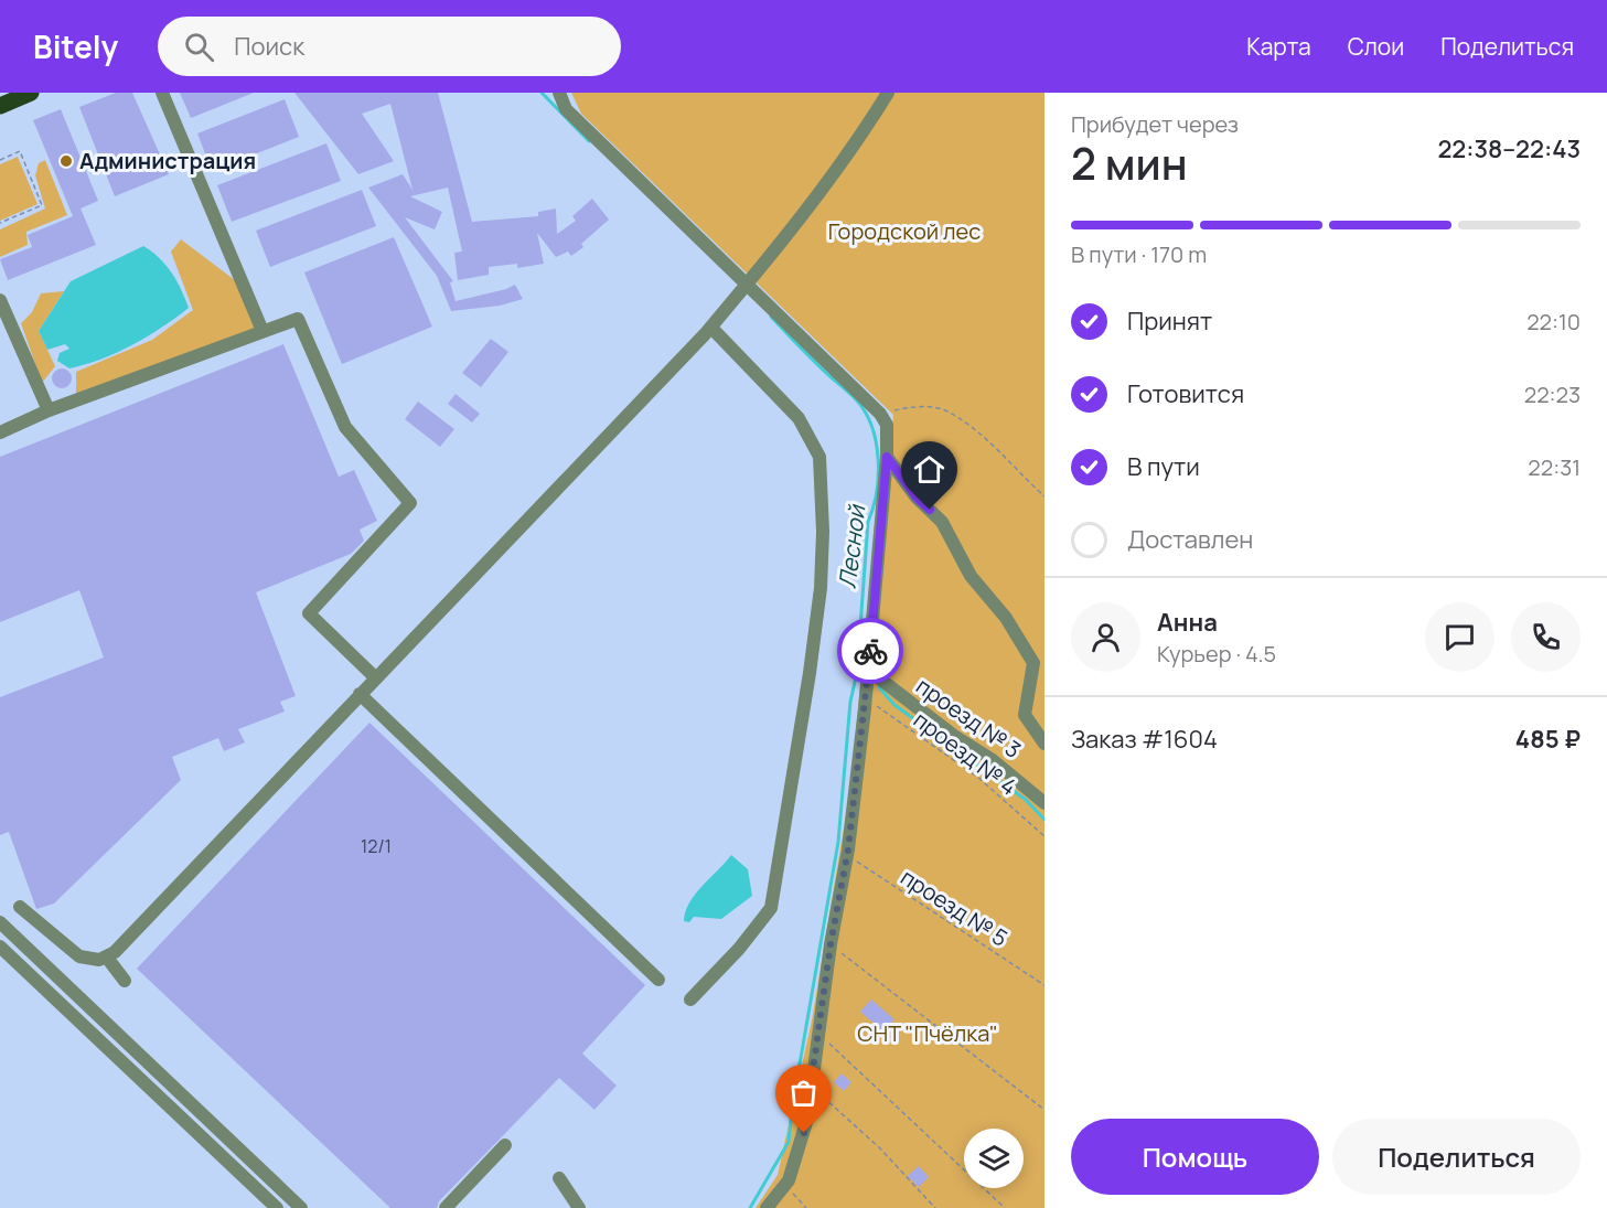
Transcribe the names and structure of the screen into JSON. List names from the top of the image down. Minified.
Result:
{"streets":{"street":["проезд № 3"],"path":["проезд № 4","проезд № 5"]},"water":["Лесной"],"parks":["Городской лес","СНТ \"Пчёлка\""],"places":["Администрация"],"house_numbers":["12/1"],"page":{"header":"Bitely","search":"Поиск","nav":["Карта","Слои","Поделиться"],"heading":["2 мин","Прибудет через","22:38–22:43"],"panel":["Анна","Курьер · 4.5","Заказ #1604","485 ₽"],"bar":"В пути · 170 m","list":[["Принят","22:10"],["Готовится","22:23"],["В пути","22:31"],"Доставлен"],"buttons":["Помощь","Поделиться"]}}
